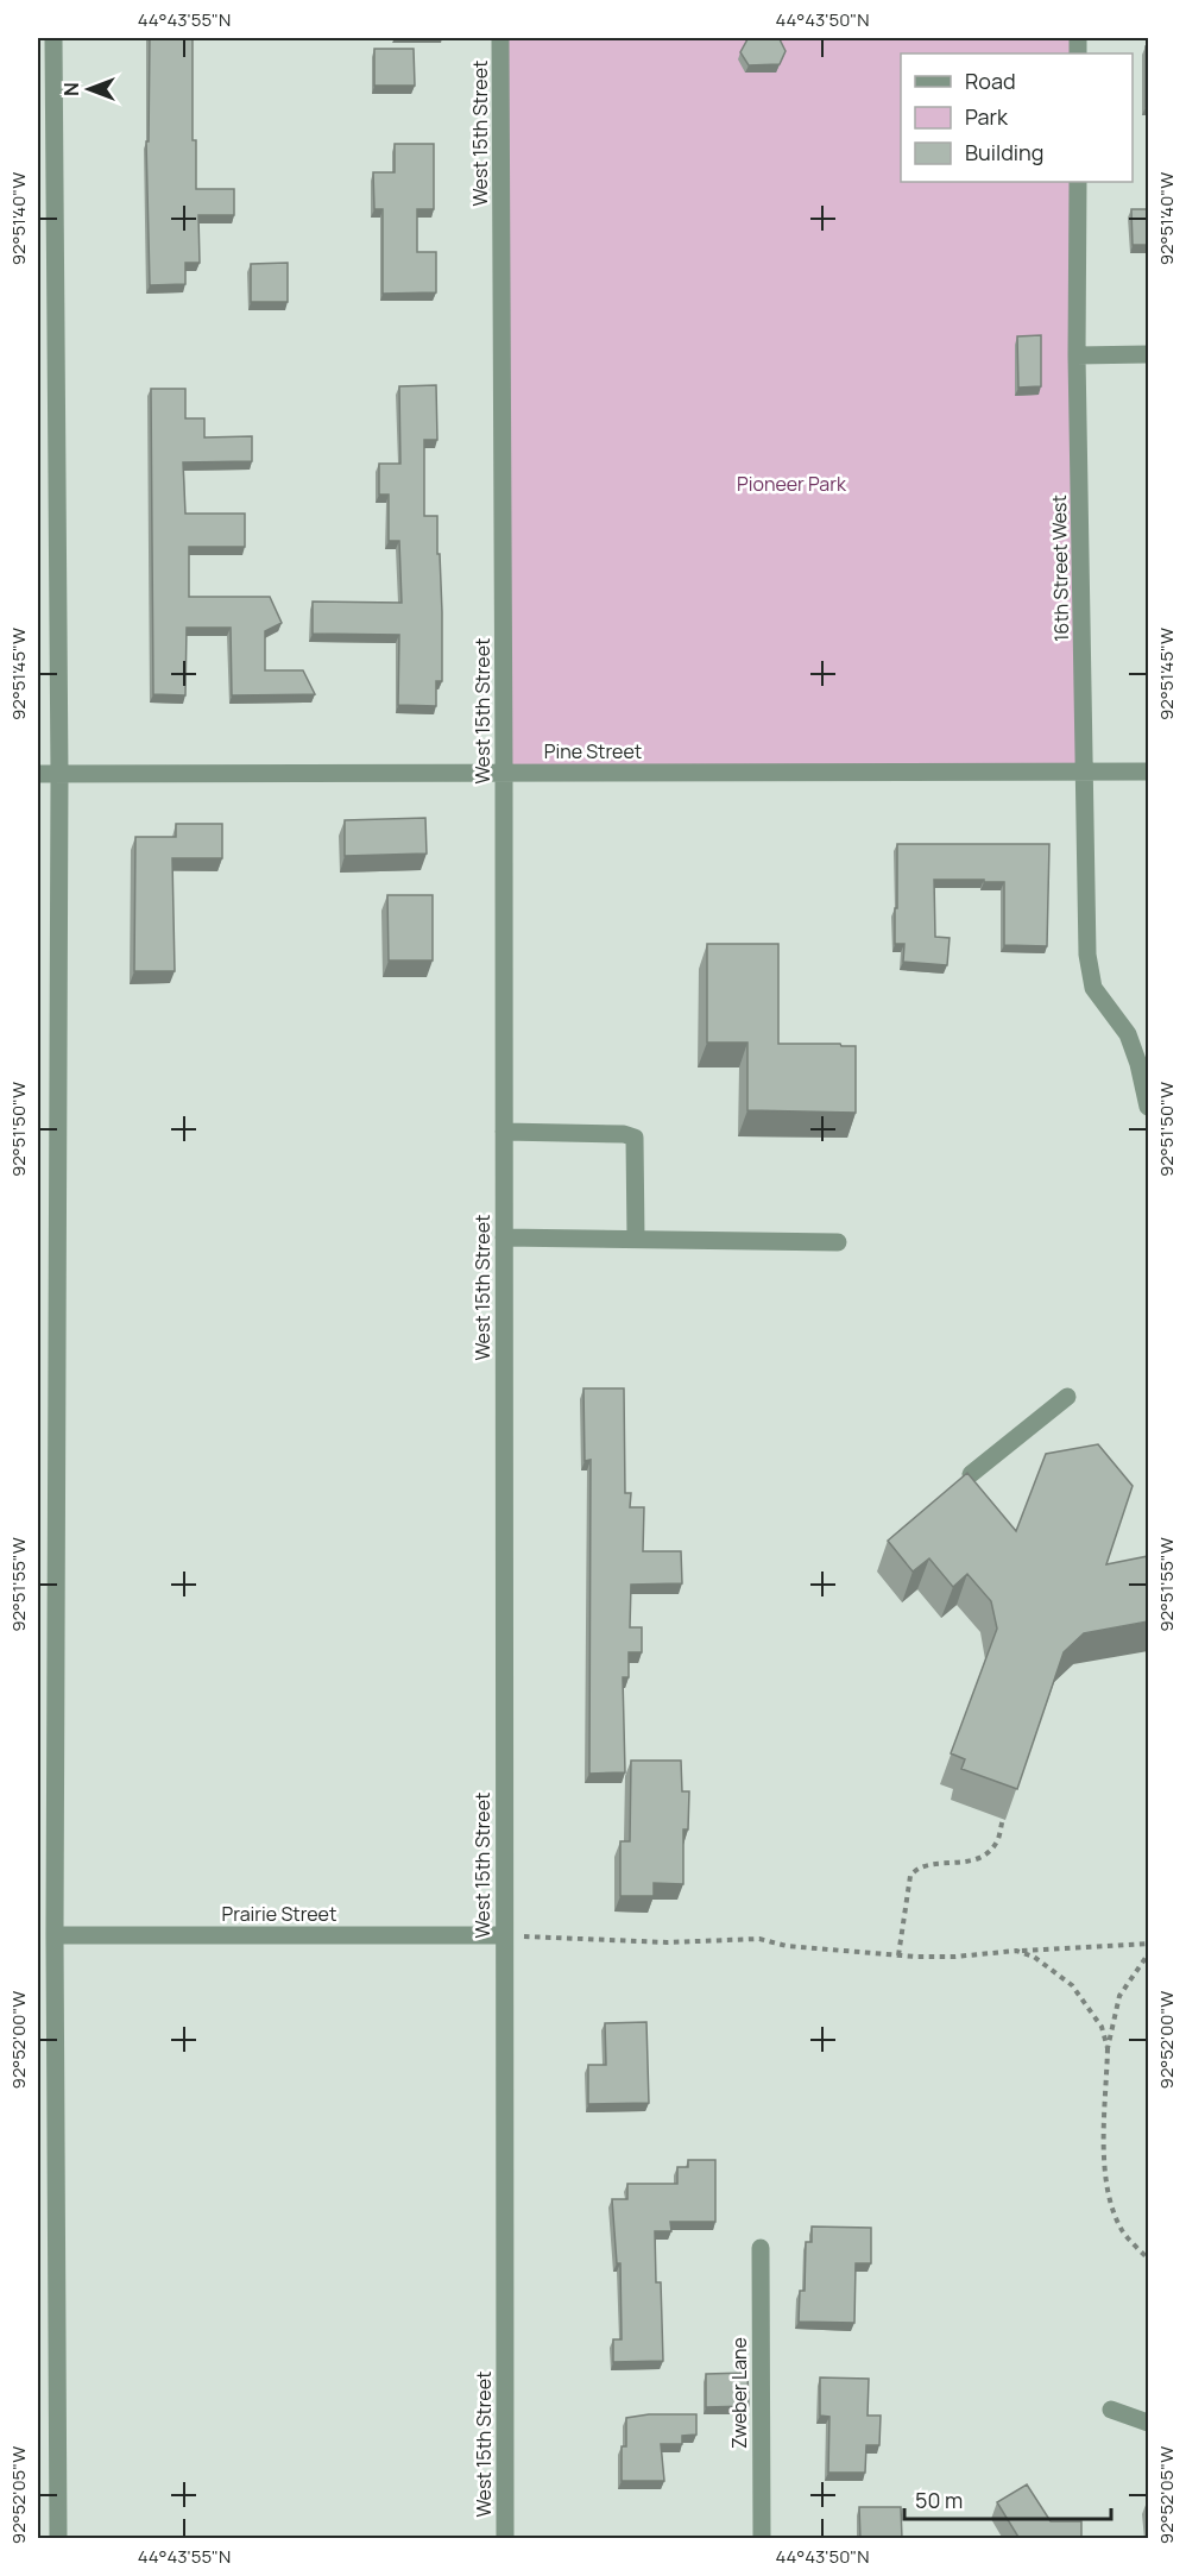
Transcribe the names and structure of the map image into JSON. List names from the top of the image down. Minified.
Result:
{"streets":{"street":["West 15th Street","16th Street West","Pine Street","Prairie Street","Zweber Lane"]},"crossings":[["West 15th Street","Pine Street"],["West 15th Street","Prairie Street"],["16th Street West","Pine Street"]],"parks":["Pioneer Park"],"legend":["Road","Park","Building"],"scale_bar":"50 m","north":"left","coordinates":["44°43'55\"N","44°43'50\"N","92°51'40\"W","92°51'45\"W","92°51'50\"W","92°51'55\"W","92°52'00\"W","92°52'05\"W"]}
